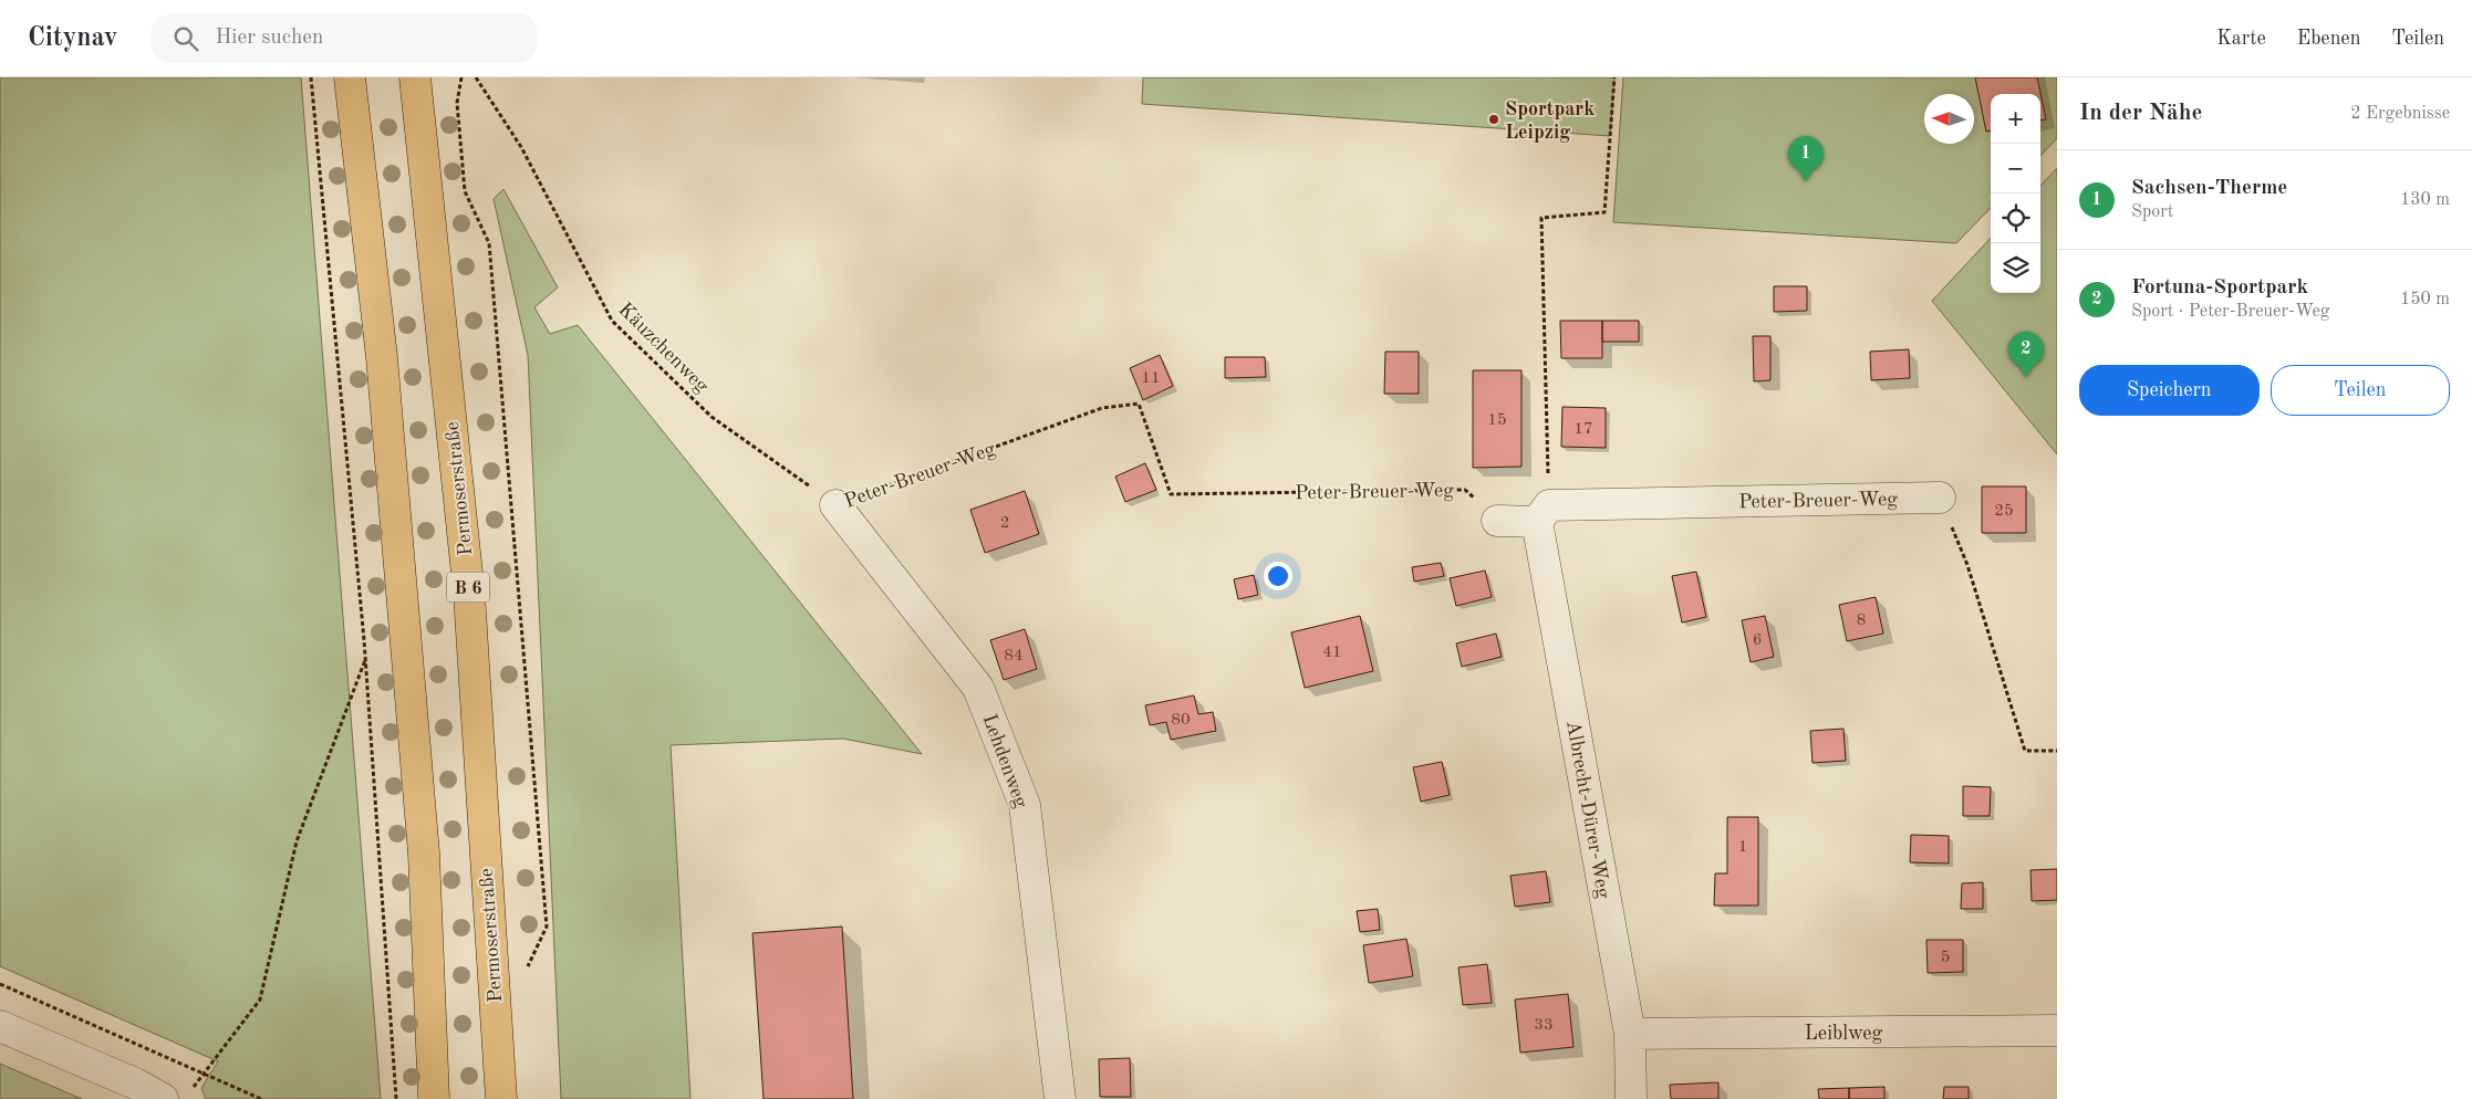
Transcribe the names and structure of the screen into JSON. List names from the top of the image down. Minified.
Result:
{"streets":{"main road":["Permoserstraße","B 6"],"street":["Peter-Breuer-Weg","Lehdenweg","Albrecht-Dürer-Weg","Leiblweg"],"path":["Käuzchenweg"]},"crossings":[["Käuzchenweg","Peter-Breuer-Weg"],["Käuzchenweg","Lehdenweg"],["Peter-Breuer-Weg","Lehdenweg"],["Peter-Breuer-Weg","Albrecht-Dürer-Weg"],["Albrecht-Dürer-Weg","Leiblweg"]],"places":["Sportpark Leipzig"],"house_numbers":["11","15","17","25","2","8","6","41","84","80","1","5","33"],"north":"left","page":{"header":"Citynav","search":"Hier suchen","nav":["Karte","Ebenen","Teilen"],"heading":["In der Nähe","2 Ergebnisse"],"map_buttons":["+","−"],"pins":["1","2"],"list":[{"mark":"1","name":"Sachsen-Therme","note":"Sport","value":"130 m"},{"mark":"2","name":"Fortuna-Sportpark","note":"Sport · Peter-Breuer-Weg","value":"150 m"}],"buttons":["Speichern","Teilen"]}}
